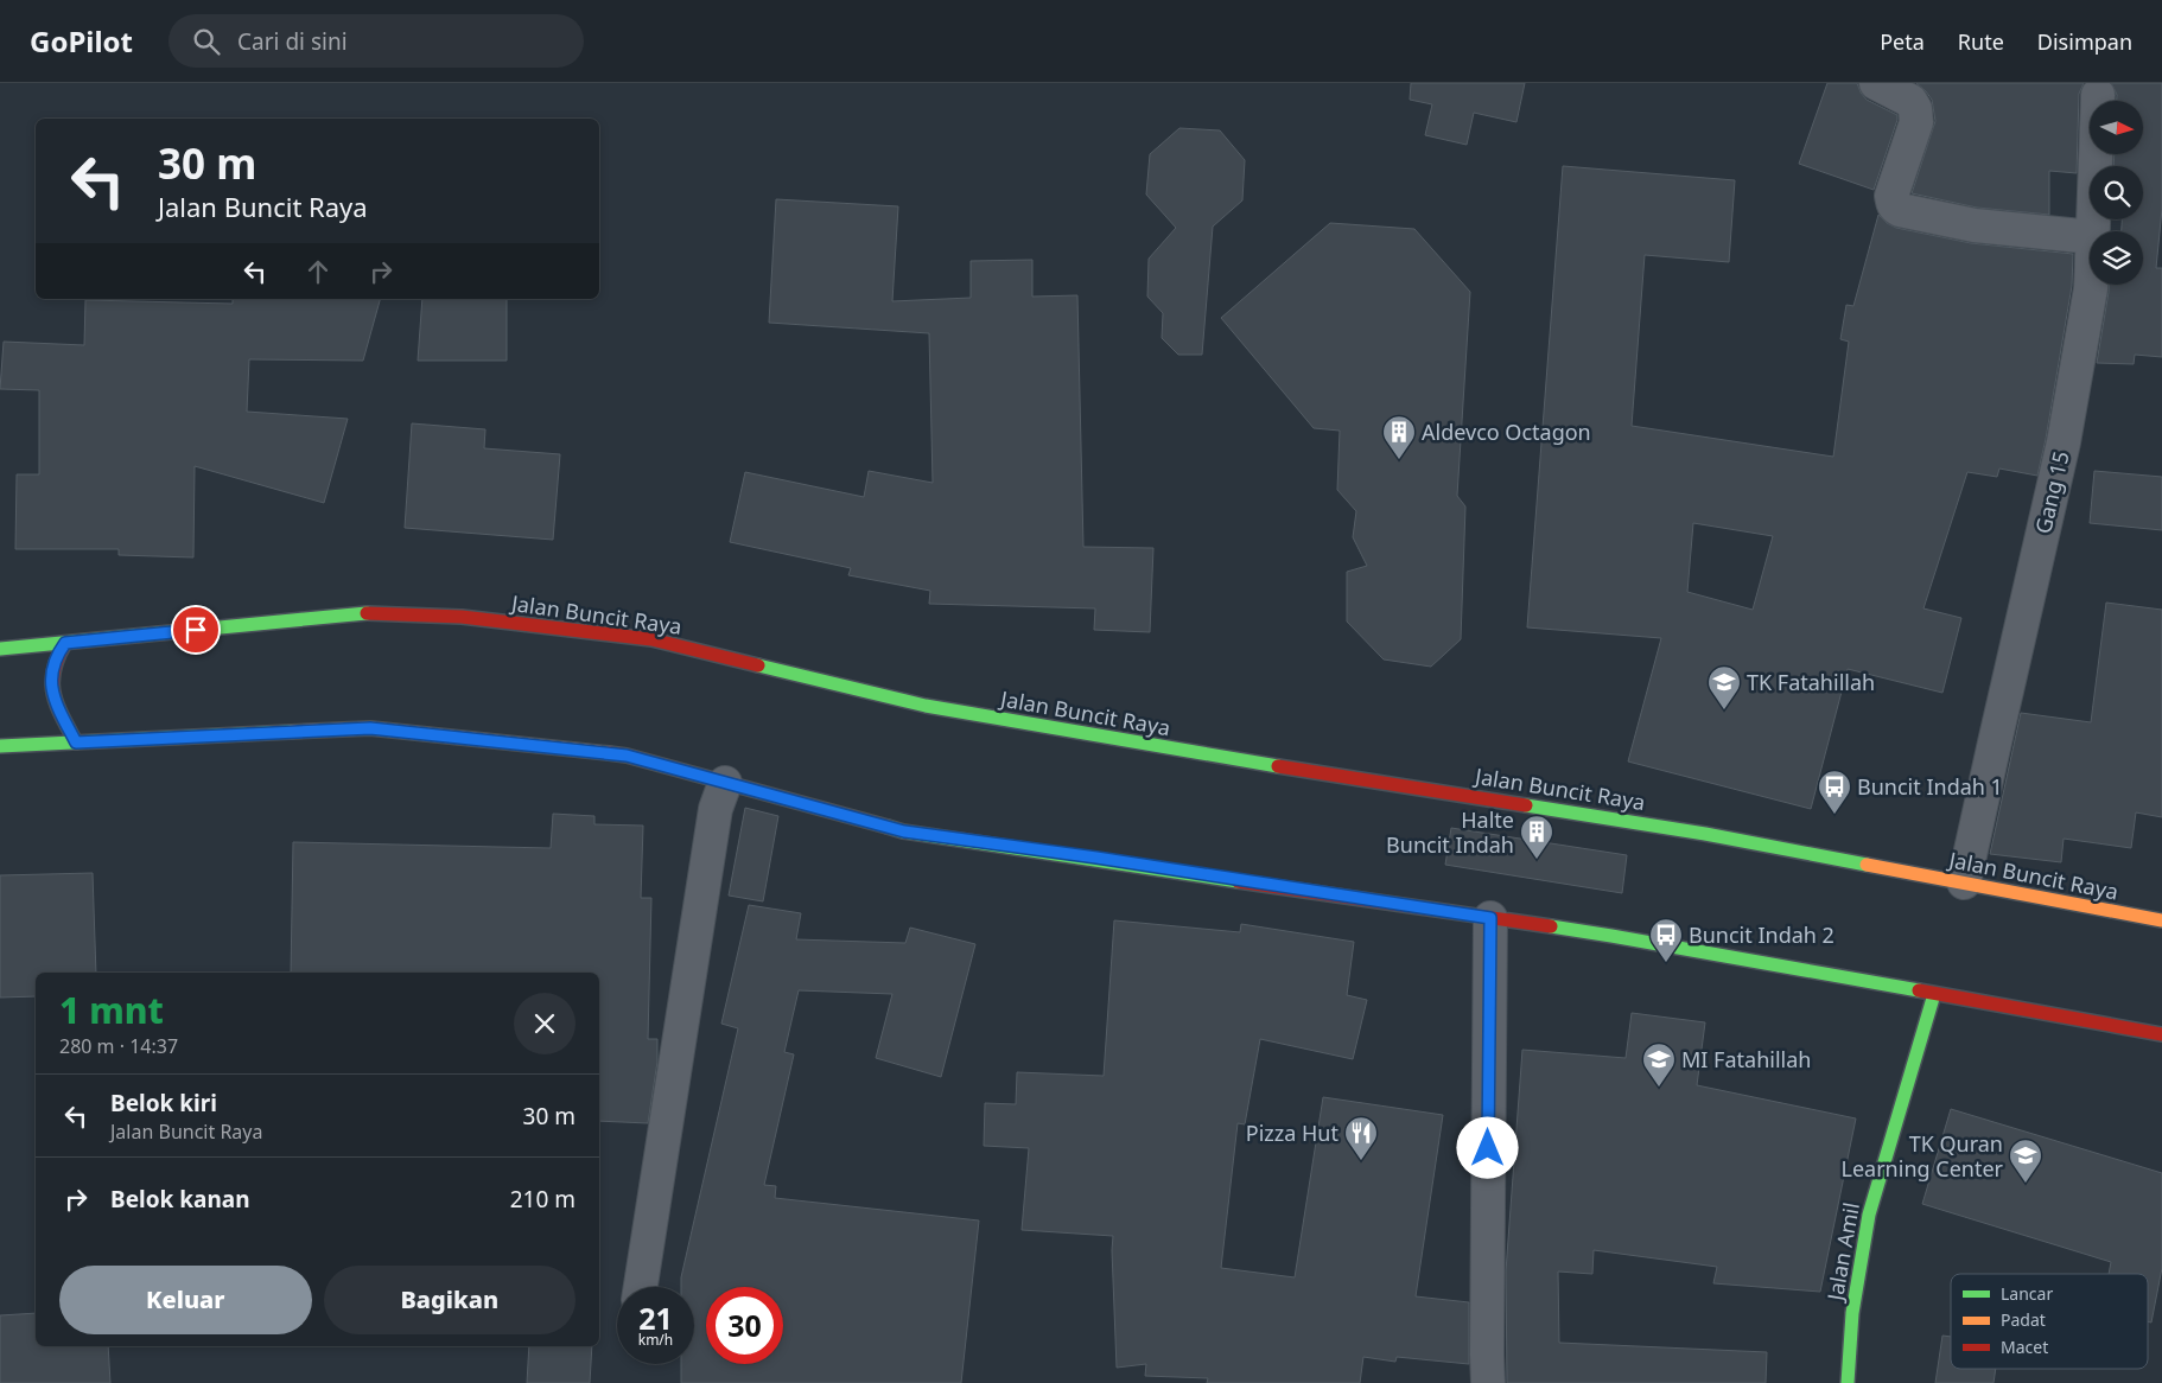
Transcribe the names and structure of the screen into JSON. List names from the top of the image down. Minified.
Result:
{"streets":{"main road":["Jalan Buncit Raya","Jalan Amil"],"street":["Gang 15"]},"crossings":[["Gang 15","Jalan Buncit Raya"]],"places":{"building":["Aldevco Octagon","Halte Buncit Indah"],"school or university":["TK Fatahillah","MI Fatahillah","TK Quran Learning Center"],"bus stop":["Buncit Indah 1","Buncit Indah 2"],"restaurant":["Pizza Hut"]},"legend":["Lancar","Padat","Macet"],"north":"right","page":{"header":"GoPilot","search":"Cari di sini","nav":["Peta","Rute","Disimpan"],"turn":["30 m","Jalan Buncit Raya"],"heading":["1 mnt","280 m · 14:37"],"list":[{"name":"Belok kiri","note":"Jalan Buncit Raya","value":"30 m"},{"name":"Belok kanan","value":"210 m"}],"buttons":["Keluar","Bagikan"],"speed":"21 km/h","limit":"30"}}
